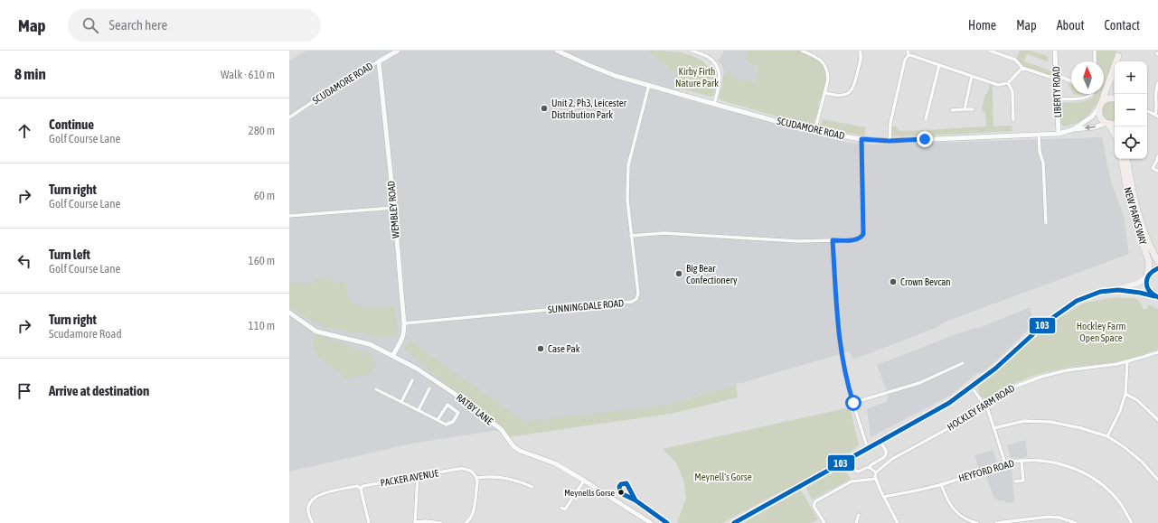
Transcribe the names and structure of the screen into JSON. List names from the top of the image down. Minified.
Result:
{"streets":{"highway":["NEW PARKS WAY"],"street":["SCUDAMORE ROAD","LIBERTY ROAD","WEMBLEY ROAD","SUNNINGDALE ROAD","HOCKLEY FARM ROAD","RATBY LANE","HEYFORD ROAD","PACKER AVENUE"]},"crossings":[["SCUDAMORE ROAD","LIBERTY ROAD"],["SCUDAMORE ROAD","WEMBLEY ROAD"],["SCUDAMORE ROAD","SUNNINGDALE ROAD"],["WEMBLEY ROAD","SUNNINGDALE ROAD"],["WEMBLEY ROAD","RATBY LANE"]],"parks":["Kirby Firth Nature Park","Hockley Farm Open Space","Meynell's Gorse"],"places":["Unit 2, Ph3, Leicester Distribution Park","Big Bear Confectionery","Crown Bevcan","Case Pak","Meynells Gorse"],"lines":["transit line 103"],"north":"top","page":{"header":"Map","search":"Search here","nav":["Home","Map","About","Contact"],"heading":["8 min","Walk · 610 m"],"map_buttons":["+","−"],"list":[["Continue","Golf Course Lane","280 m"],["Turn right","Golf Course Lane","60 m"],["Turn left","Golf Course Lane","160 m"],["Turn right","Scudamore Road","110 m"],"Arrive at destination"]}}
